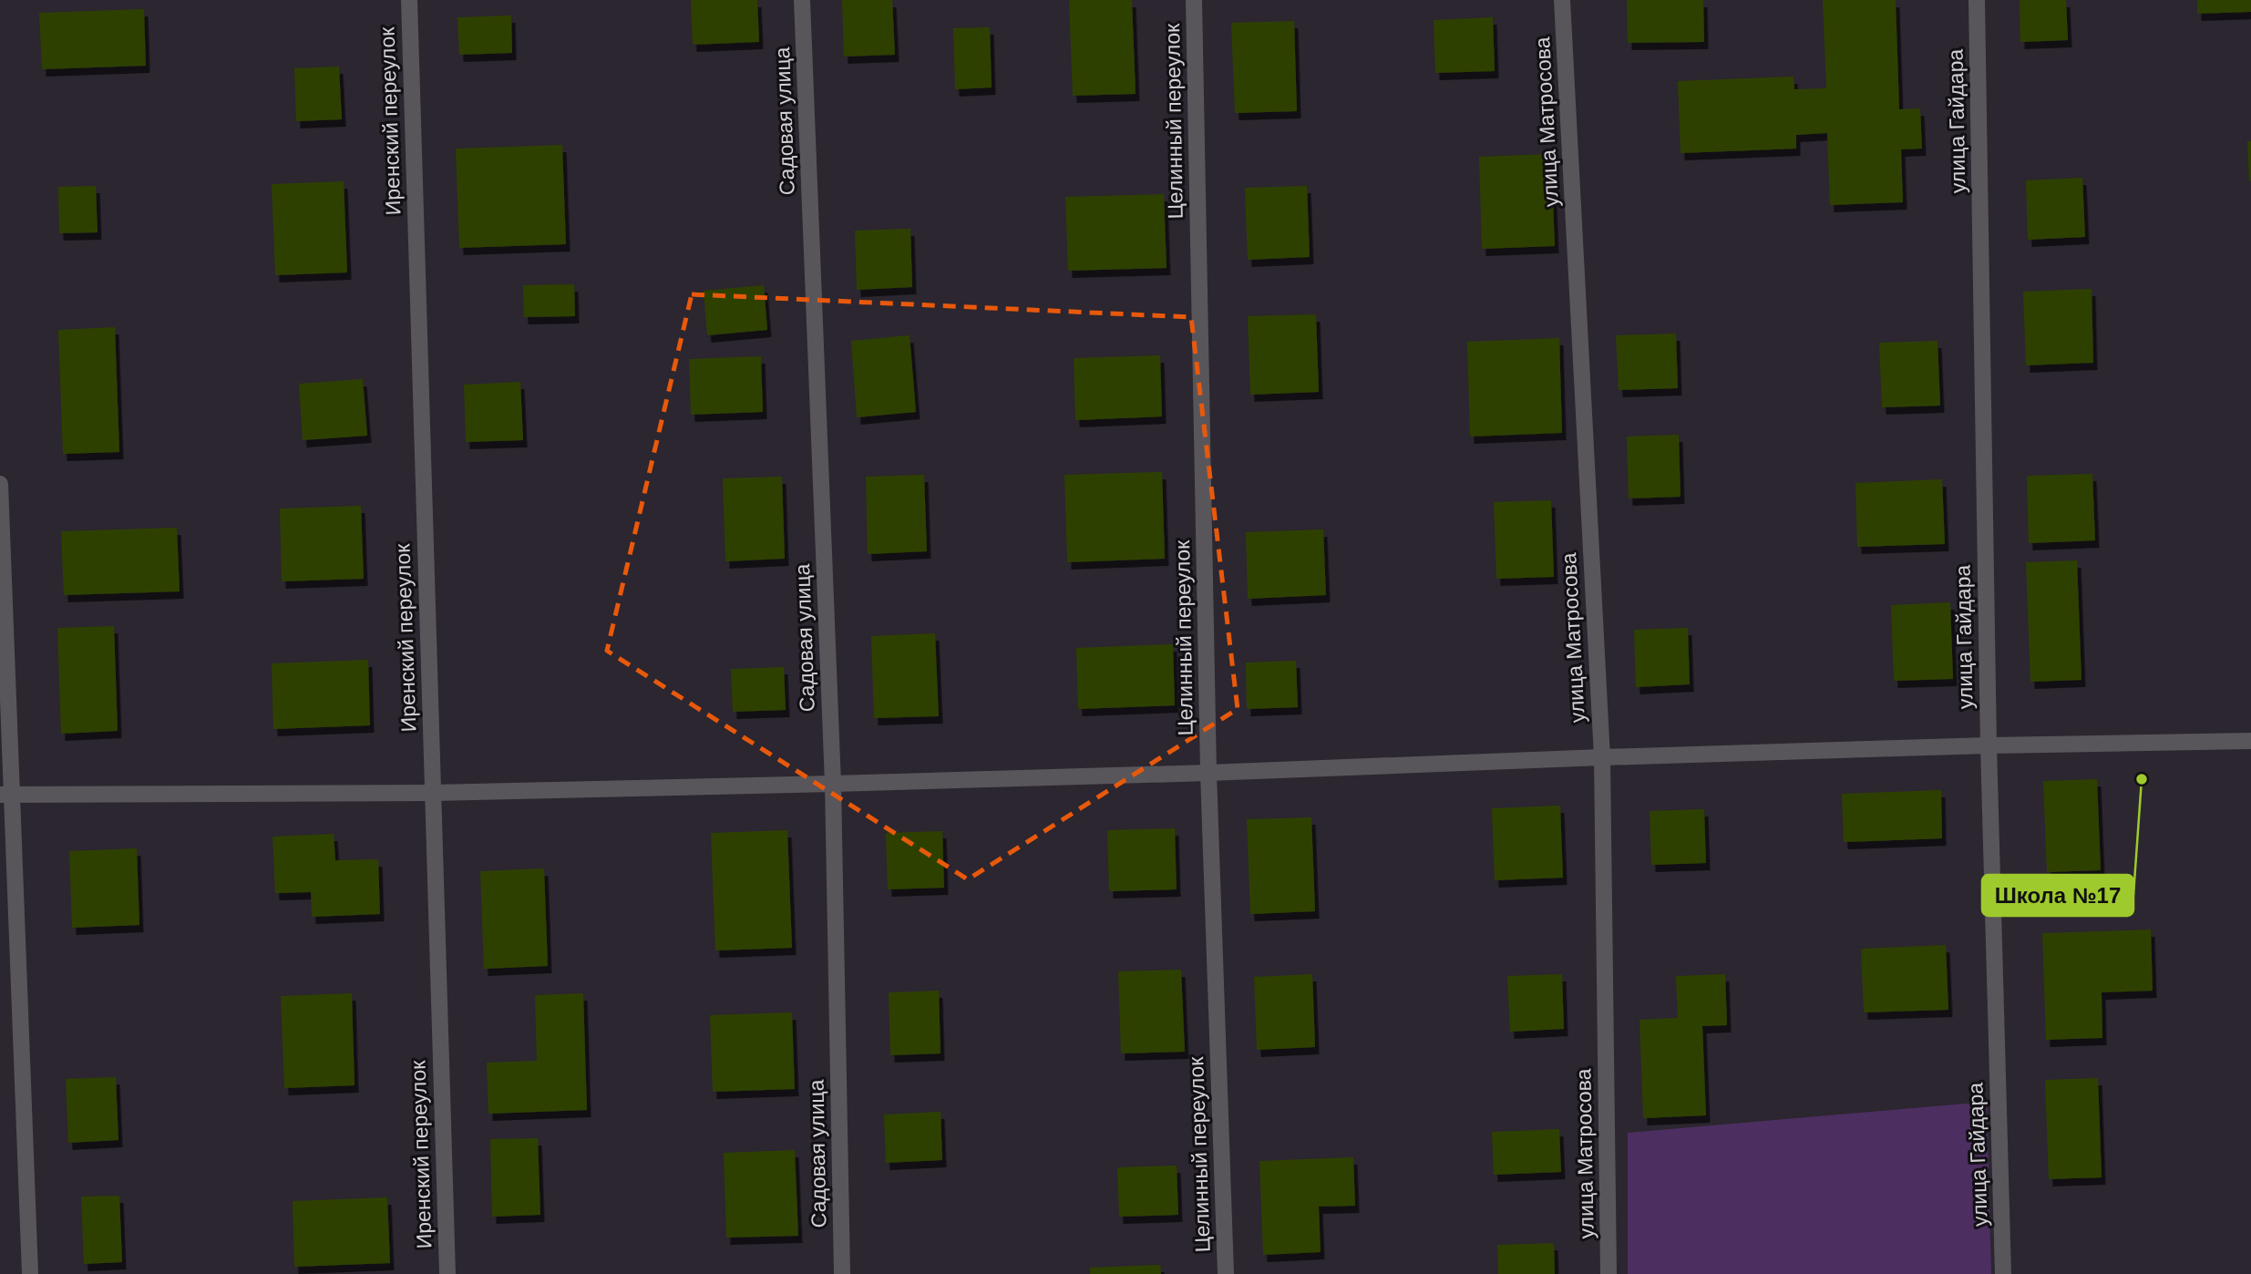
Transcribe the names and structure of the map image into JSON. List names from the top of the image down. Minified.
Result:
{"streets":{"street":["Иренский переулок","Садовая улица","Целинный переулок","улица Гайдара","улица Матросова"]},"places":["Школа №17"]}
